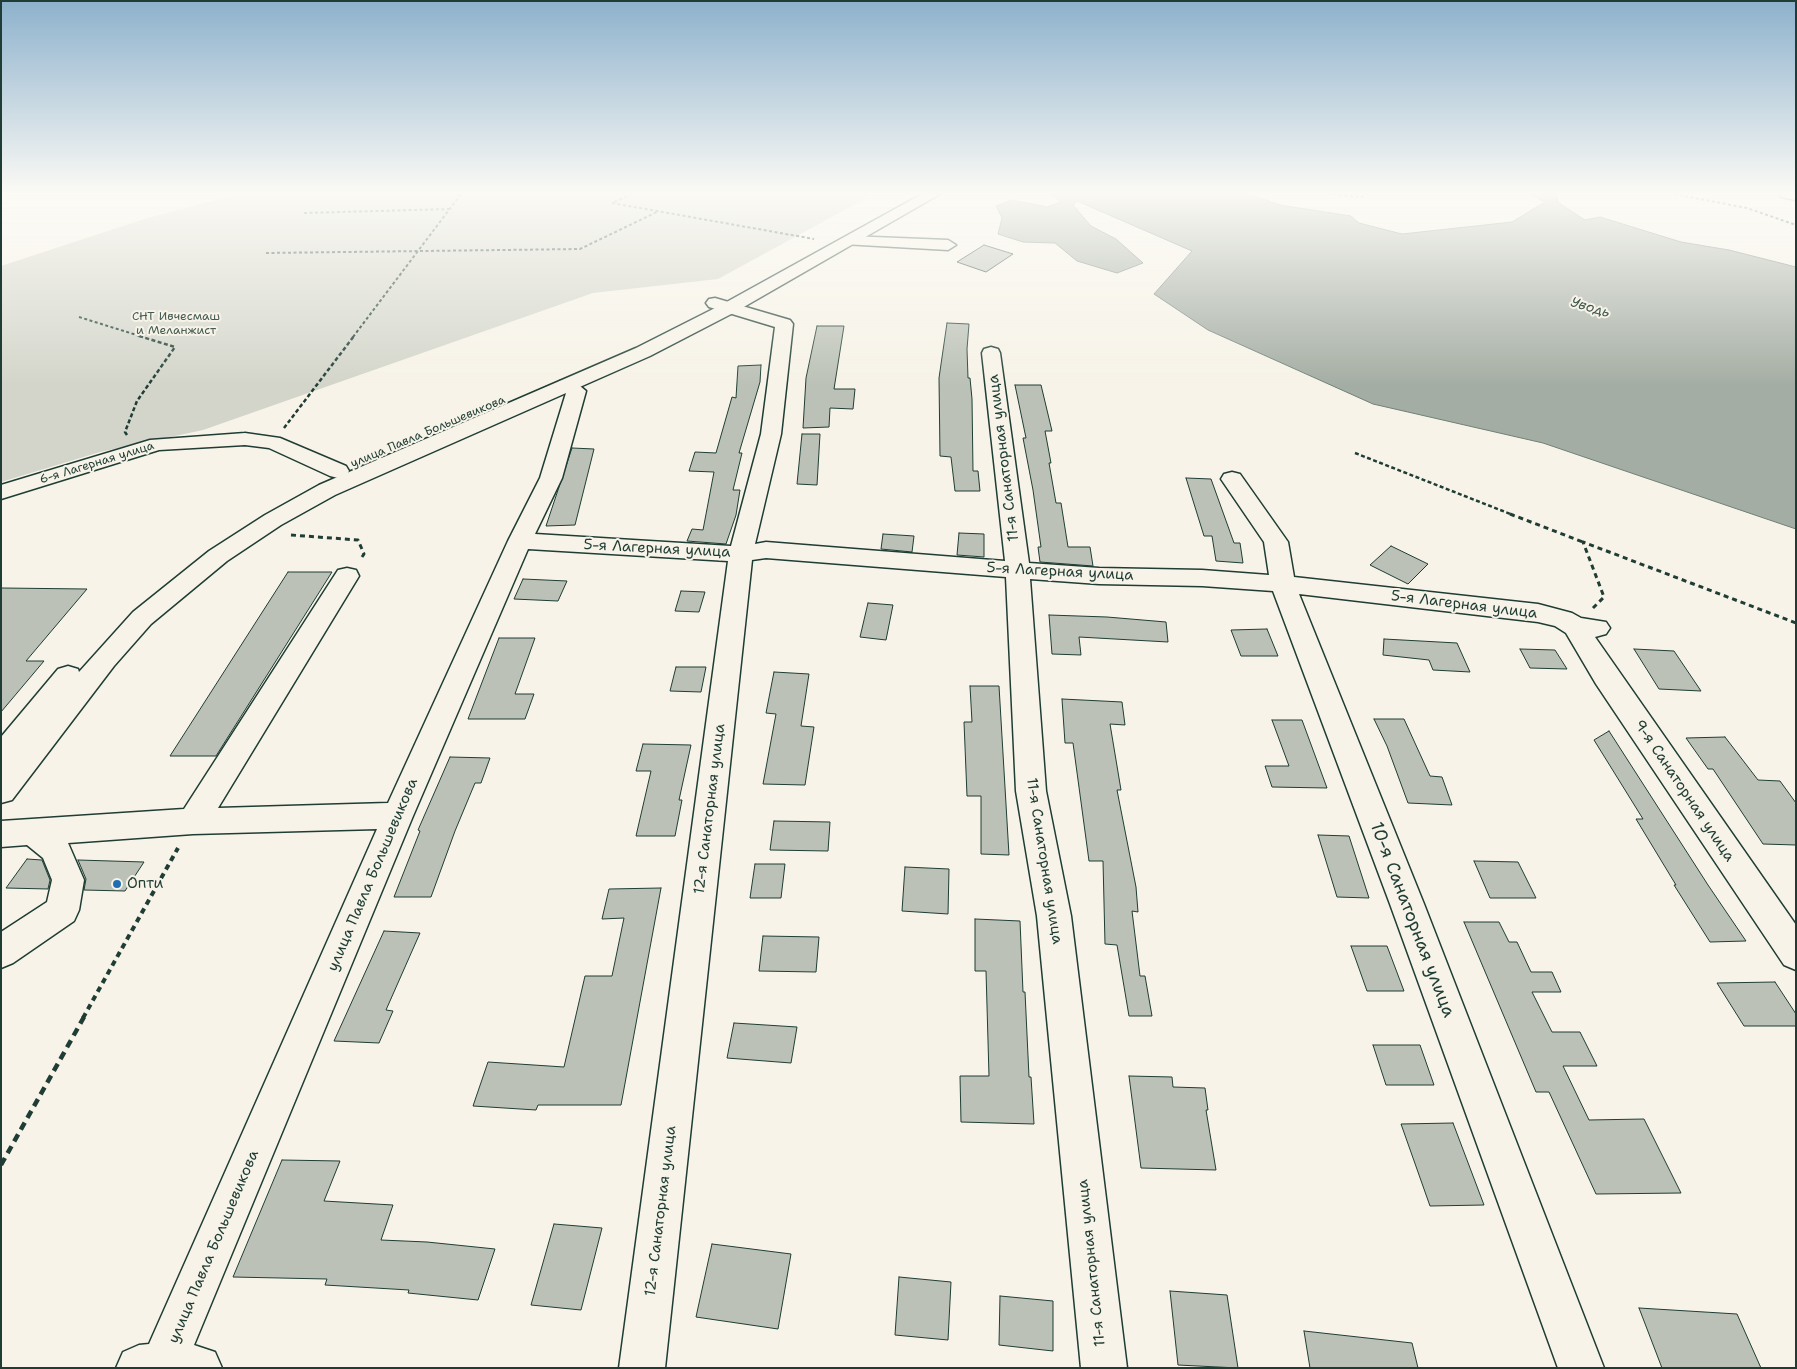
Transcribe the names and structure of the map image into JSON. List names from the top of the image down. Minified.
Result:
{"streets":{"street":["улица Павла Большевикова","11-я Санаторная улица","6-я Лагерная улица","5-я Лагерная улица","9-я Санаторная улица","12-я Санаторная улица","10-я Санаторная улица"]},"crossings":[["улица Павла Большевикова","6-я Лагерная улица"],["улица Павла Большевикова","5-я Лагерная улица"],["улица Павла Большевикова","12-я Санаторная улица"],["11-я Санаторная улица","5-я Лагерная улица"],["5-я Лагерная улица","9-я Санаторная улица"],["5-я Лагерная улица","12-я Санаторная улица"],["5-я Лагерная улица","10-я Санаторная улица"]],"water":["Уводь"],"parks":["СНТ Ивчесмаш и Меланжист"],"places":["Опти"]}
